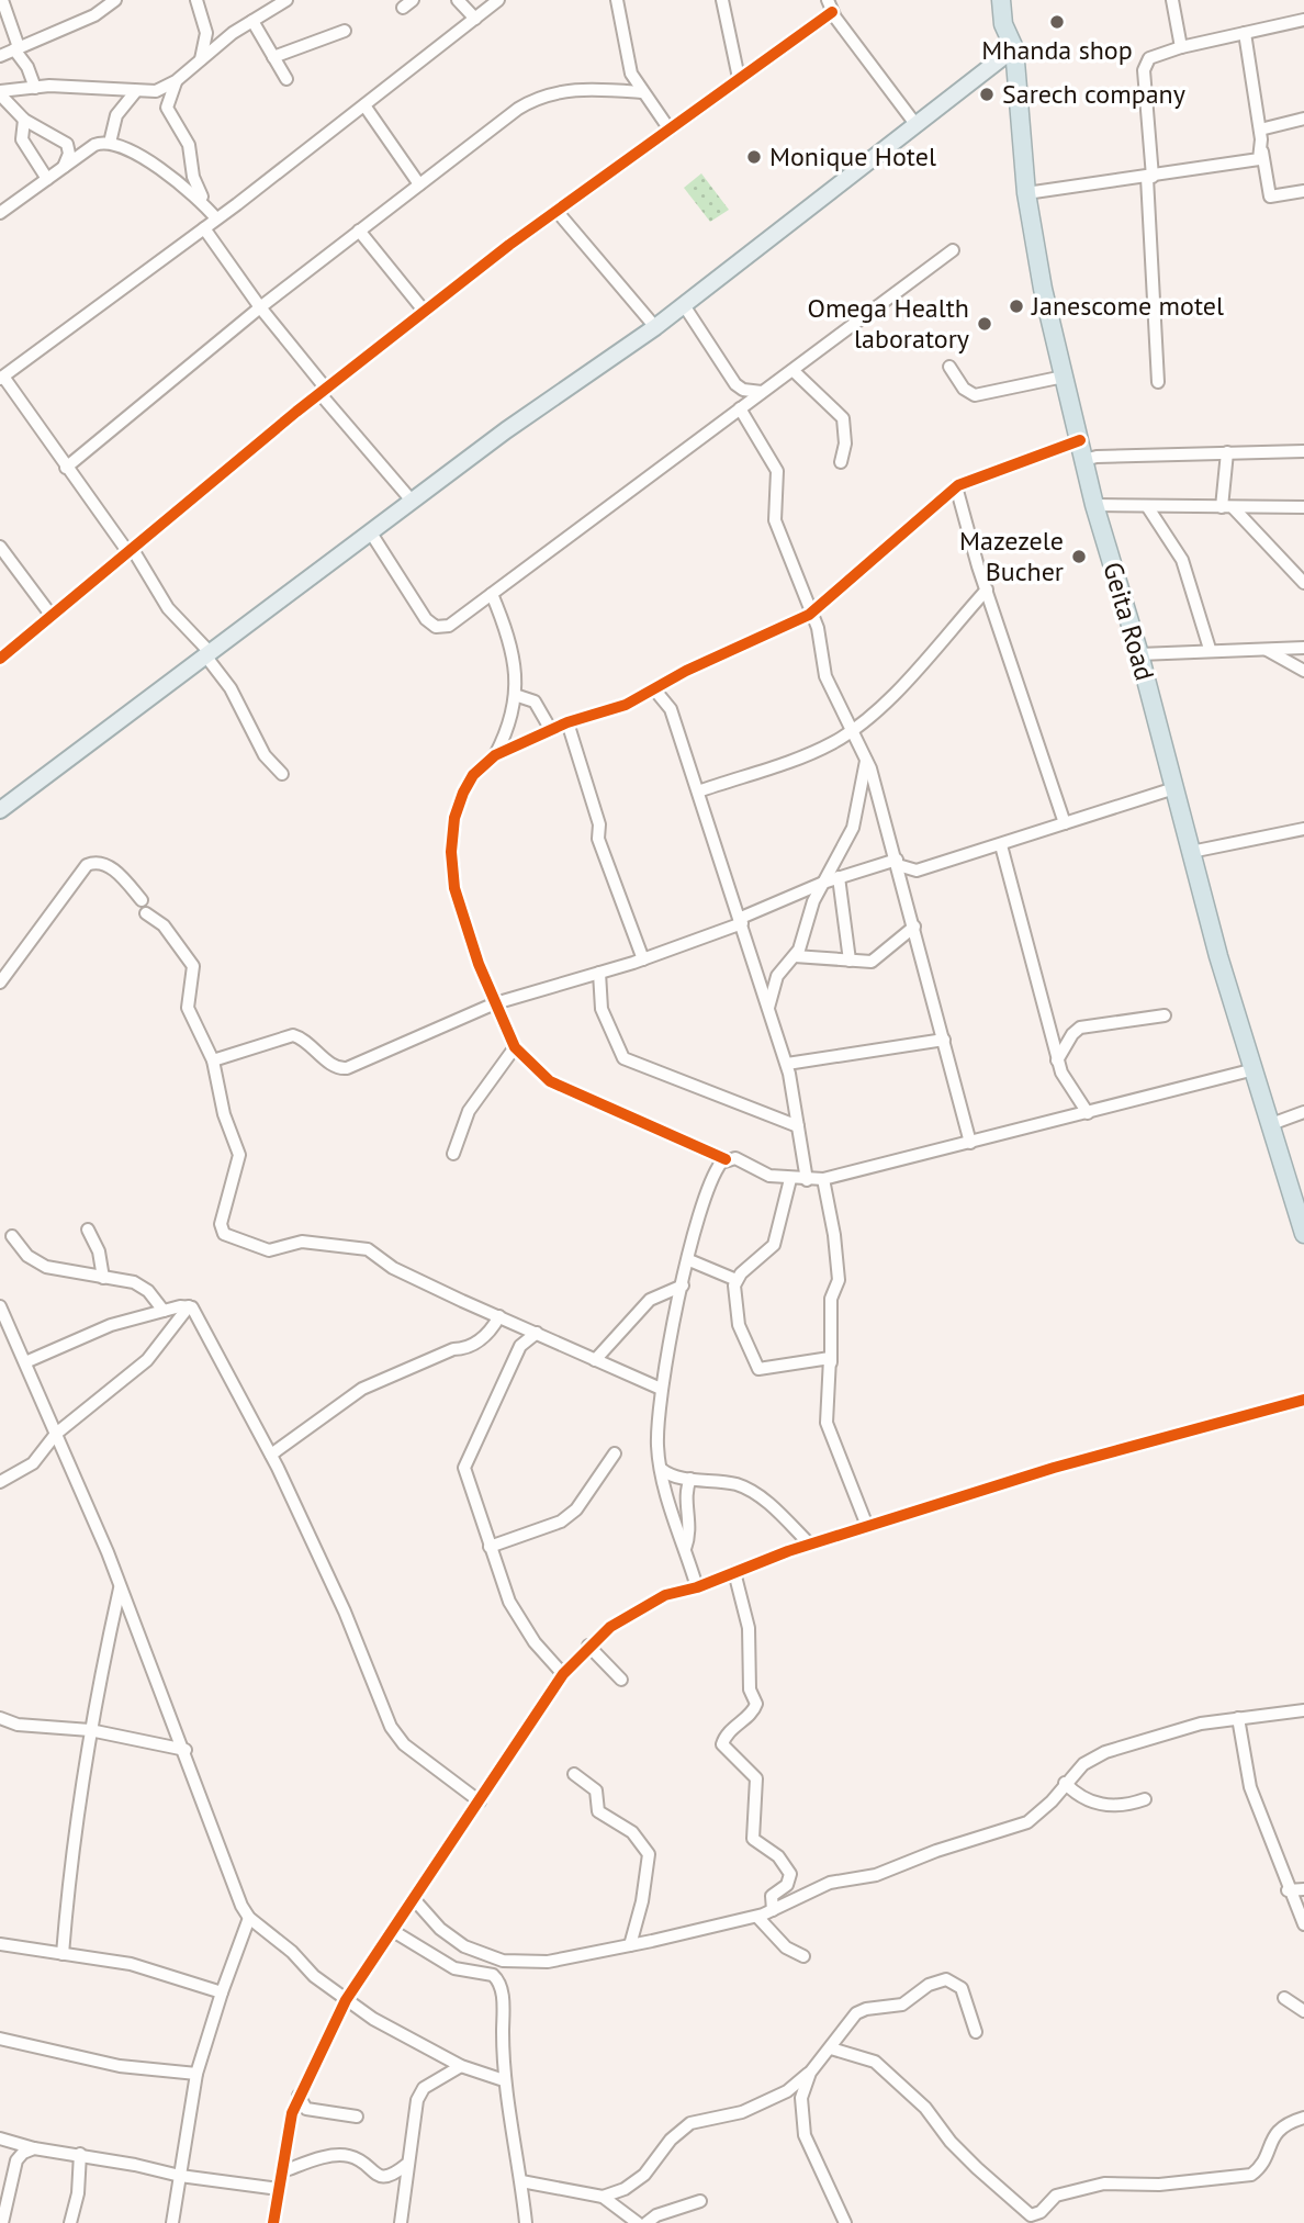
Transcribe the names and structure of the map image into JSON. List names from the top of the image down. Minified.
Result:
{"streets":{"highway":["Geita Road"]},"places":["Mhanda shop","Sarech company","Monique Hotel","Janescome motel","Omega Health laboratory","Mazezele Bucher"]}
